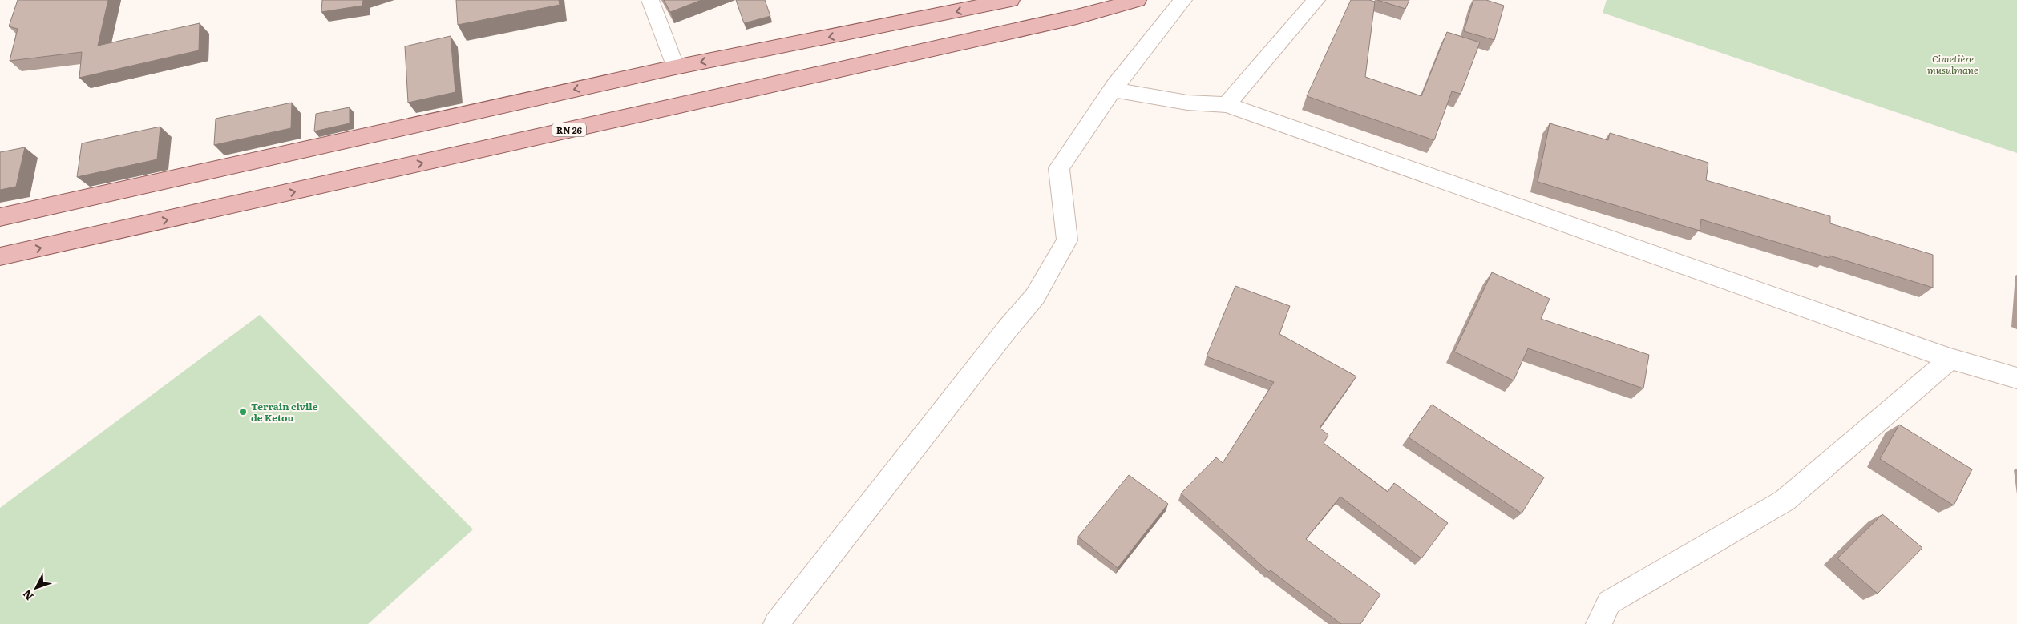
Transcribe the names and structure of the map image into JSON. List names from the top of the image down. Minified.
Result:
{"streets":{"main road":["RN 26"]},"parks":["Cimetière musulmane"],"places":["Terrain civile de Ketou"],"north":"bottom left"}
